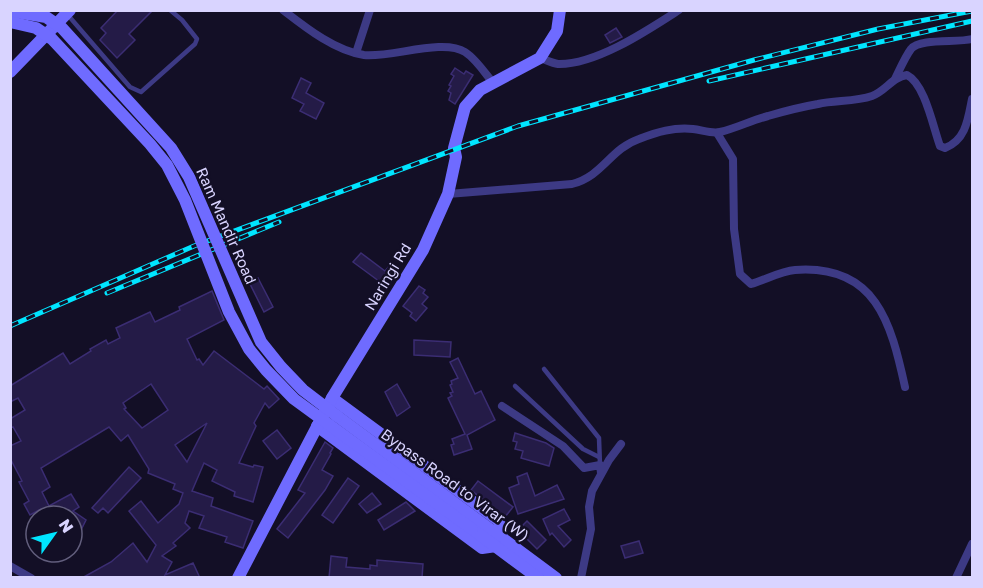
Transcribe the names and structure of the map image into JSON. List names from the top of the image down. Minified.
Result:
{"streets":{"main road":["Ram Mandir Road","Naringi Rd","Bypass Road to Virar (W)"]},"crossings":[["Ram Mandir Road","Bypass Road to Virar (W)"]],"north":"top right"}
